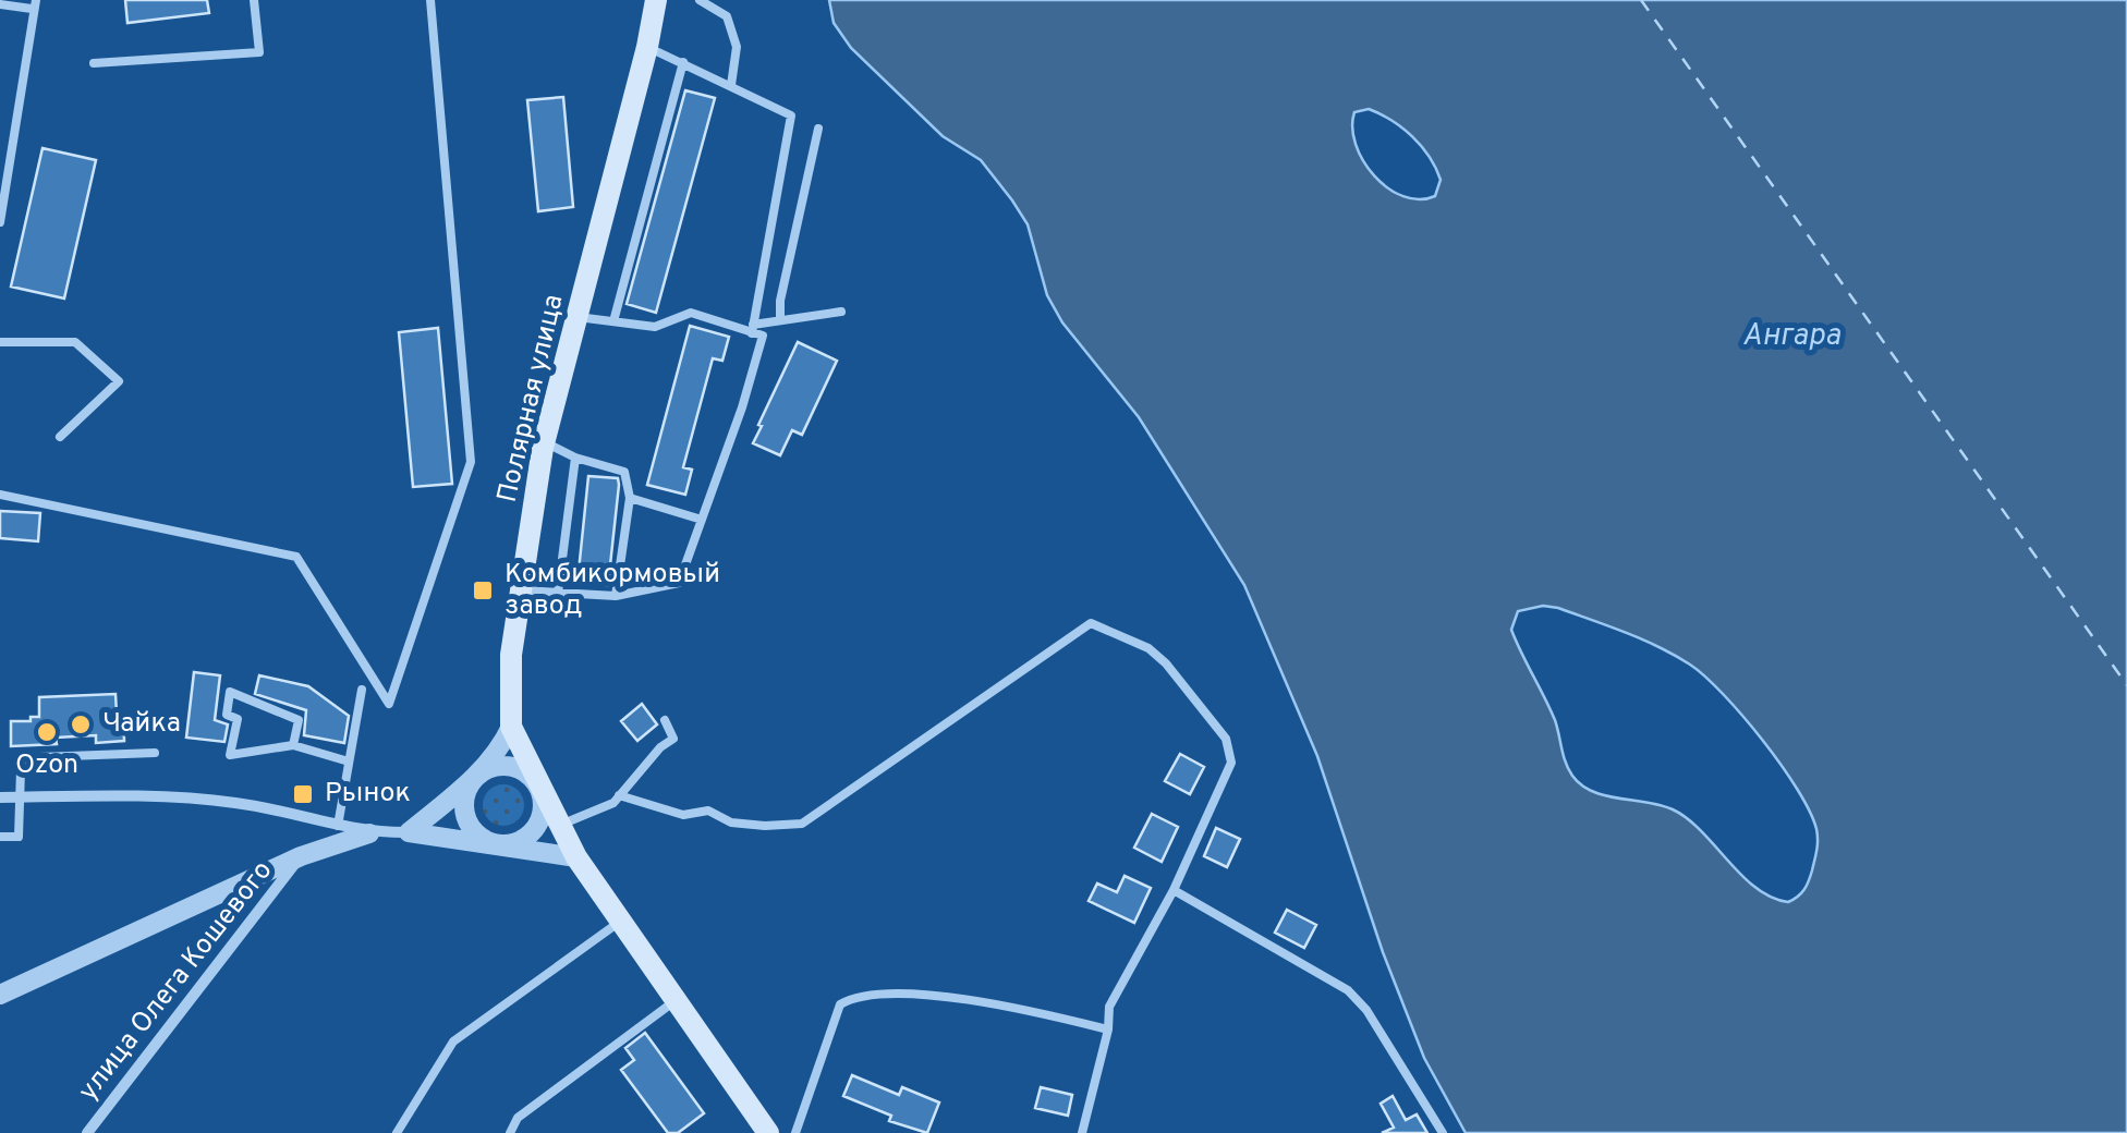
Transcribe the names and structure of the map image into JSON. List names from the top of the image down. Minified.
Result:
{"streets":{"main road":["Полярная улица"],"street":["улица Олега Кошевого"]},"water":["Ангара"],"places":{"transit":["Комбикормовый завод","Рынок"],"other":["Чайка","Ozon"]}}
